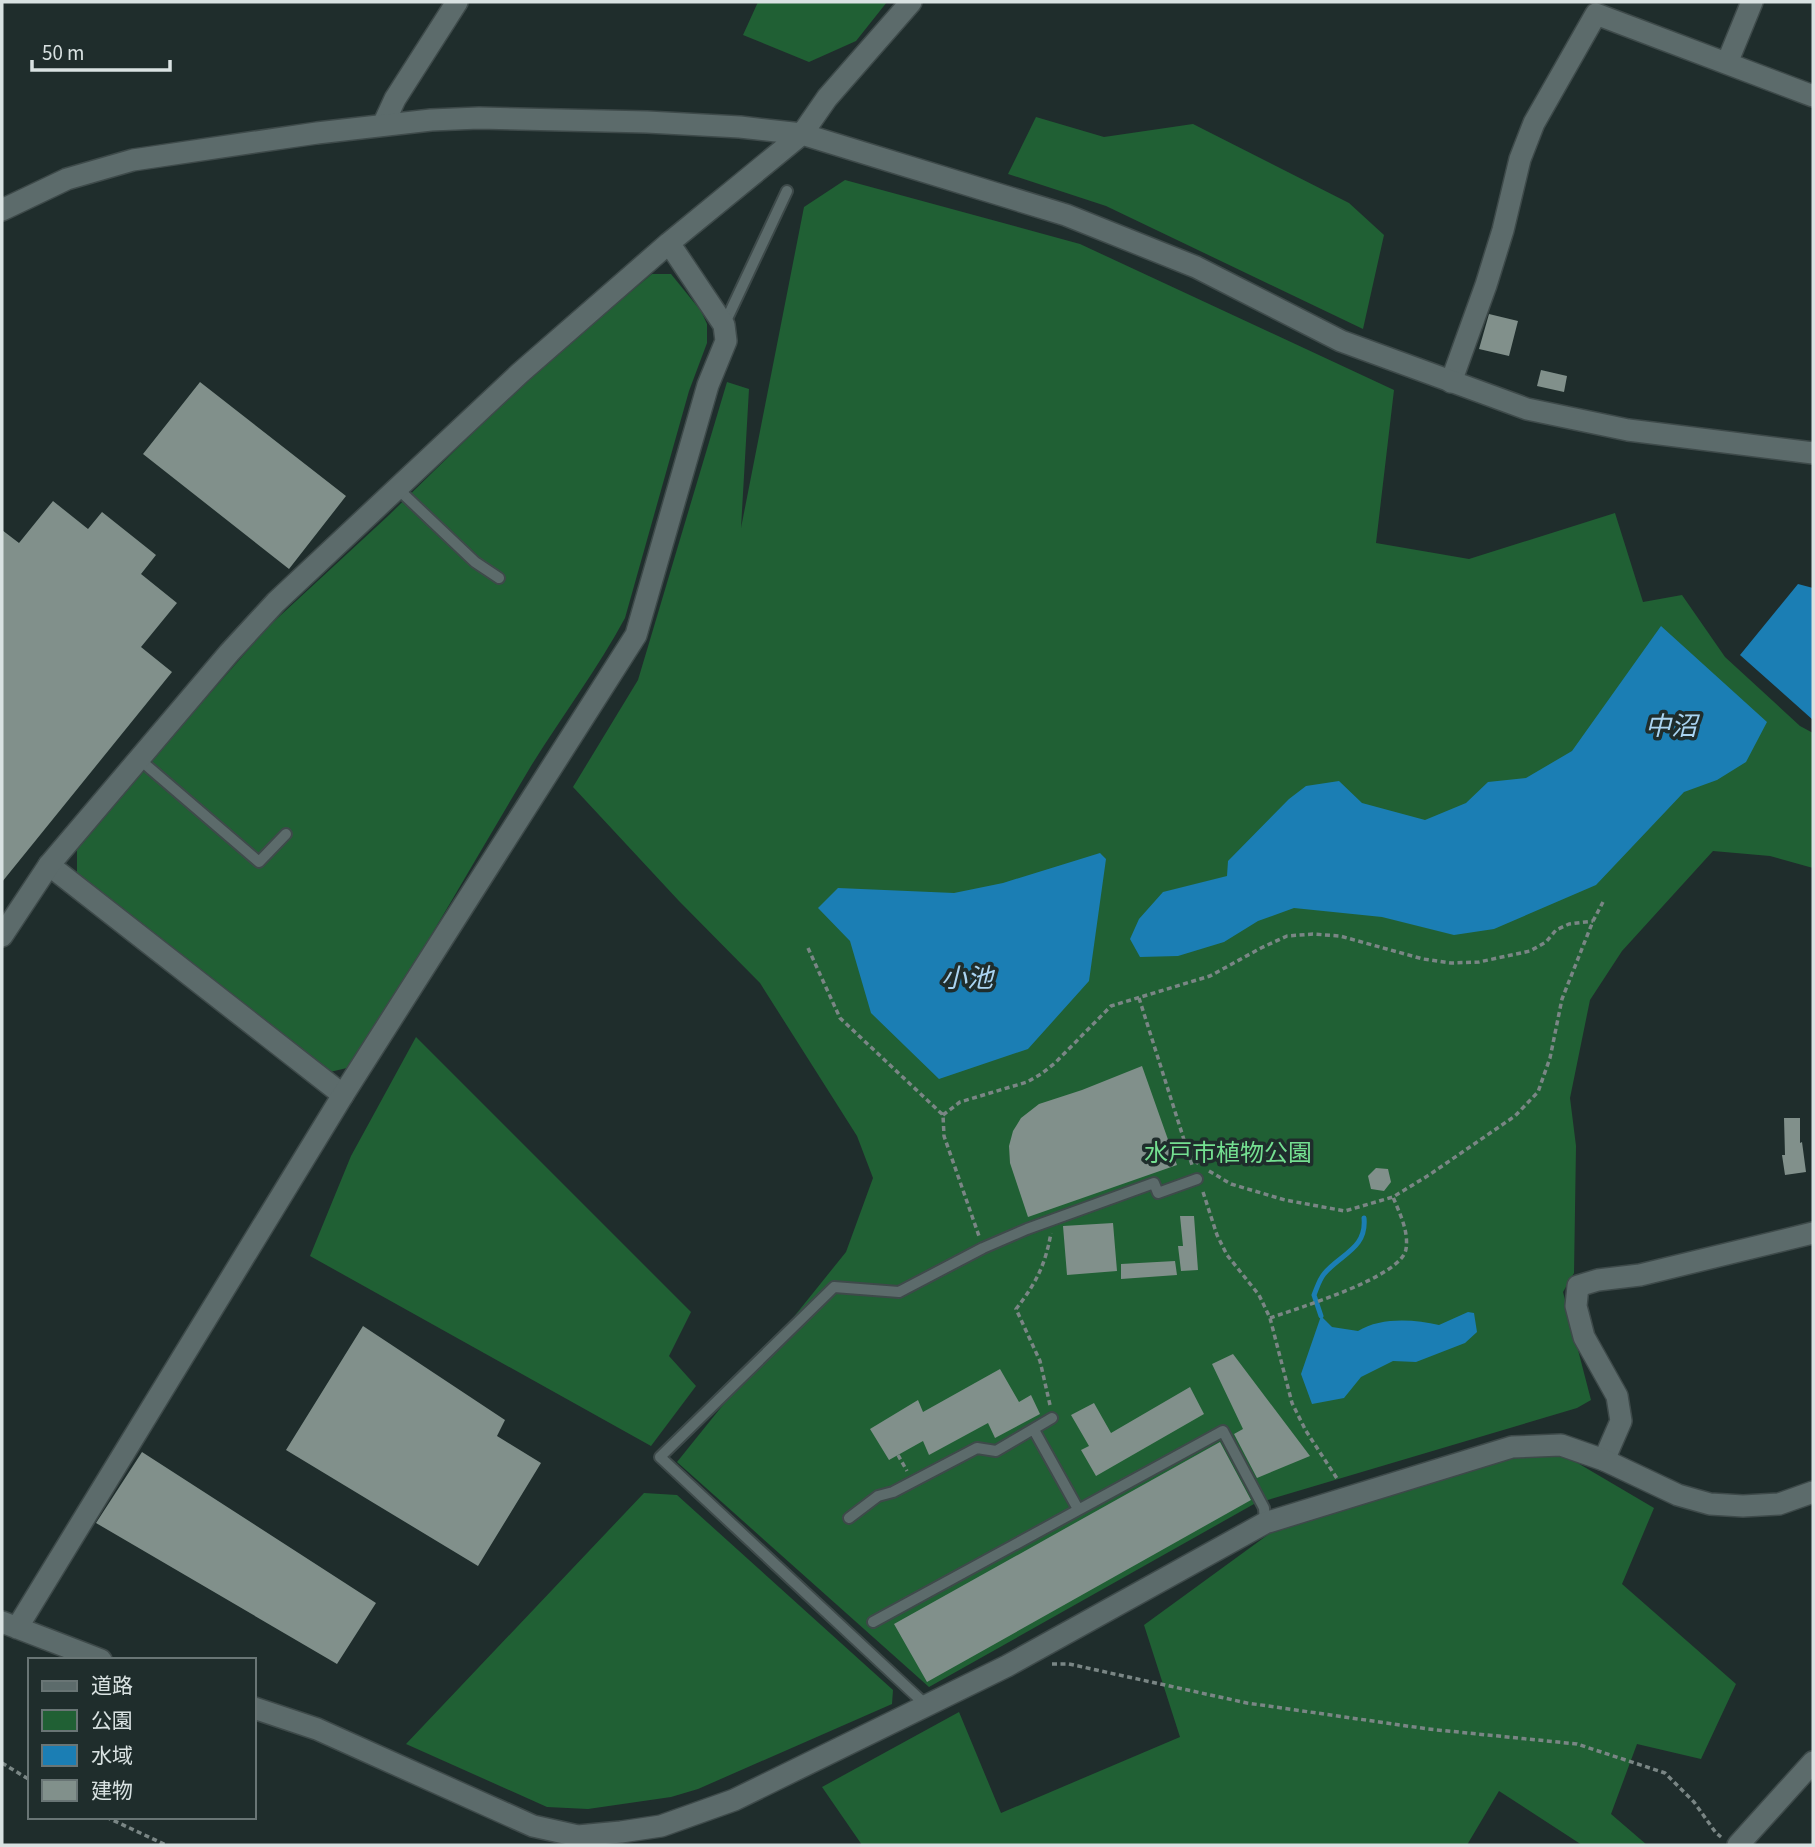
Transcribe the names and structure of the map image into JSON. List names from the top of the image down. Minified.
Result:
{"water":["中沼","小池"],"parks":["水戸市植物公園"],"legend":["道路","公園","水域","建物"],"scale_bar":"50 m"}
